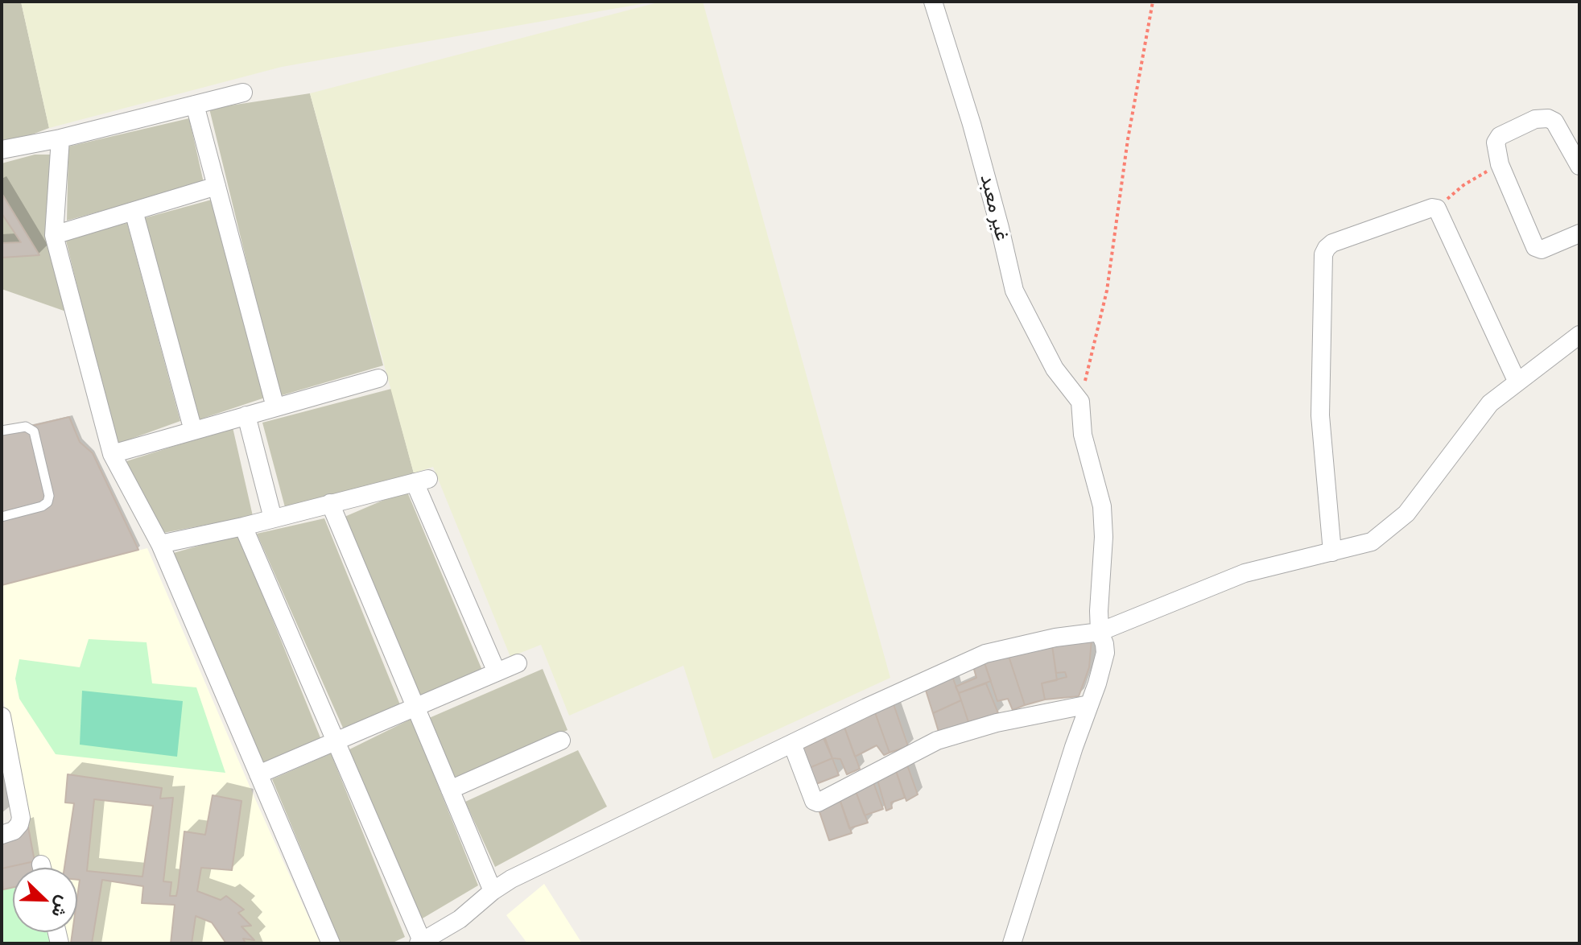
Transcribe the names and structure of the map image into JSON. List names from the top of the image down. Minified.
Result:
{"streets":{"street":["غير معبد"]},"north":"bottom right"}
